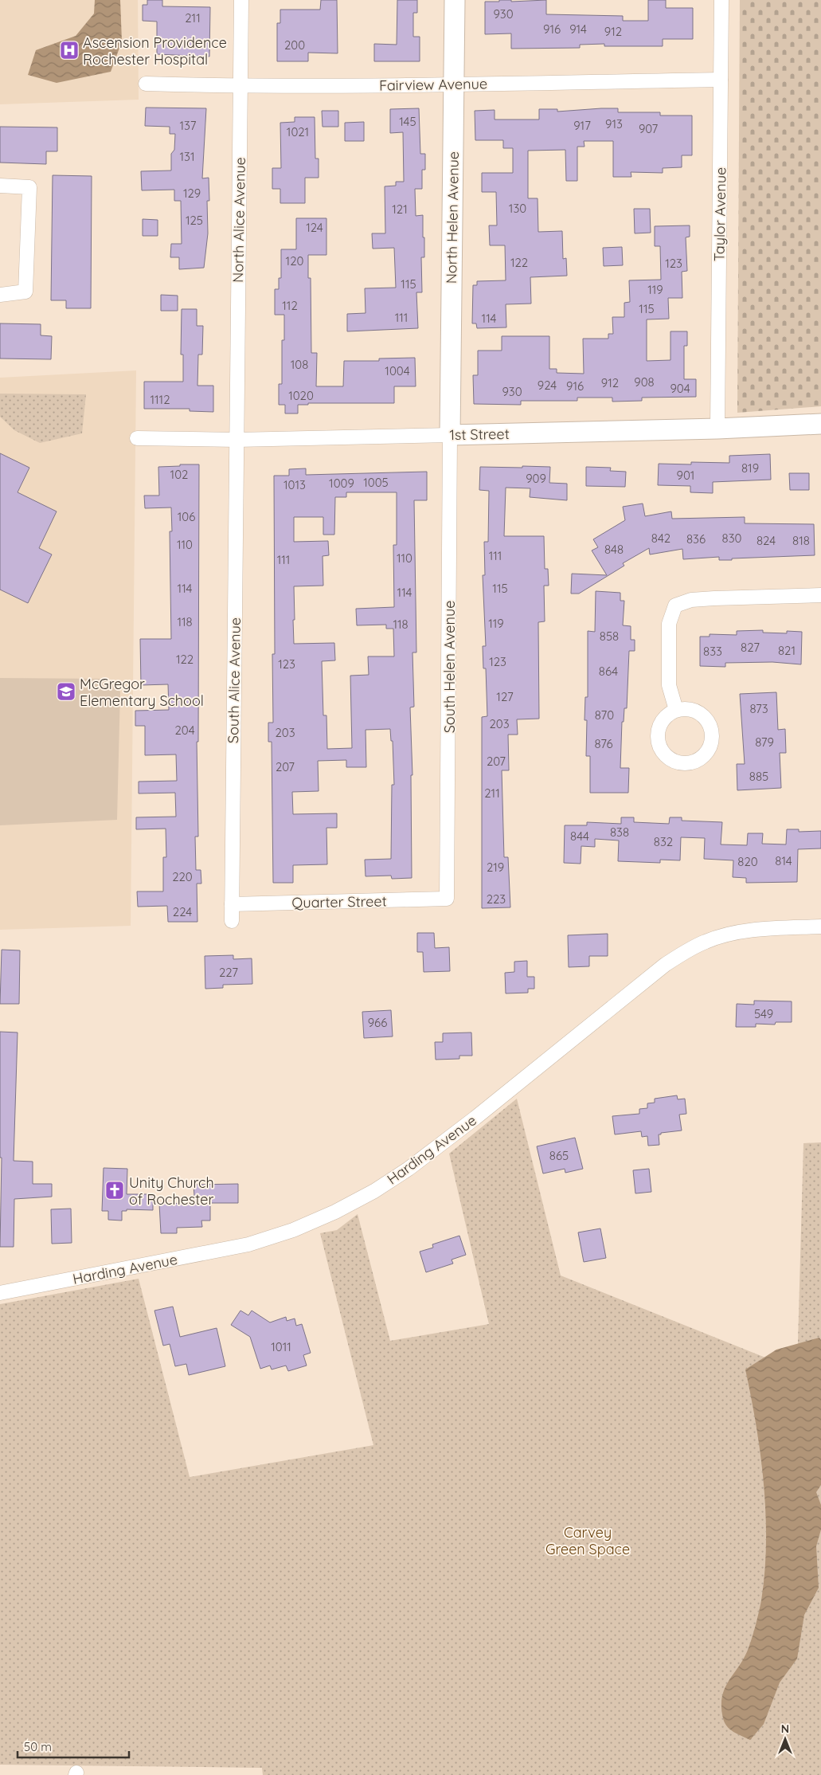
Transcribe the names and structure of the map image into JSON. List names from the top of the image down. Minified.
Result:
{"streets":{"street":["Fairview Avenue","Taylor Avenue","North Helen Avenue","North Alice Avenue","1st Street","South Helen Avenue","South Alice Avenue","Quarter Street","Harding Avenue"]},"crossings":[["Fairview Avenue","Taylor Avenue"],["Fairview Avenue","North Helen Avenue"],["Fairview Avenue","North Alice Avenue"],["Taylor Avenue","1st Street"],["North Helen Avenue","1st Street"],["North Helen Avenue","South Helen Avenue"],["North Alice Avenue","1st Street"],["North Alice Avenue","South Alice Avenue"],["1st Street","South Helen Avenue"],["1st Street","South Alice Avenue"],["South Helen Avenue","Quarter Street"],["South Alice Avenue","Quarter Street"]],"parks":["Carvey Green Space"],"places":{"hospital":["Ascension Providence Rochester Hospital"],"school or university":["McGregor Elementary School"],"church":["Unity Church of Rochester"]},"house_numbers":["930","211","916","914","912","200","145","913","137","917","907","1021","131","129","130","121","125","124","120","122","123","115","119","112","115","111","114","108","1004","908","912","924","916","904","930","1020","1112","819","102","901","909","1005","1009","1013","106","842","830","836","824","818","110","848","111","110","111","114","115","114","118","119","118","858","827","821","833","122","123","123","864","127","873","870","203","204","203","879","876","207","207","885","211","838","844","832","814","820","219","220","223","224","227","549","966","865","1011"],"scale_bar":"50 m","north":"top"}
